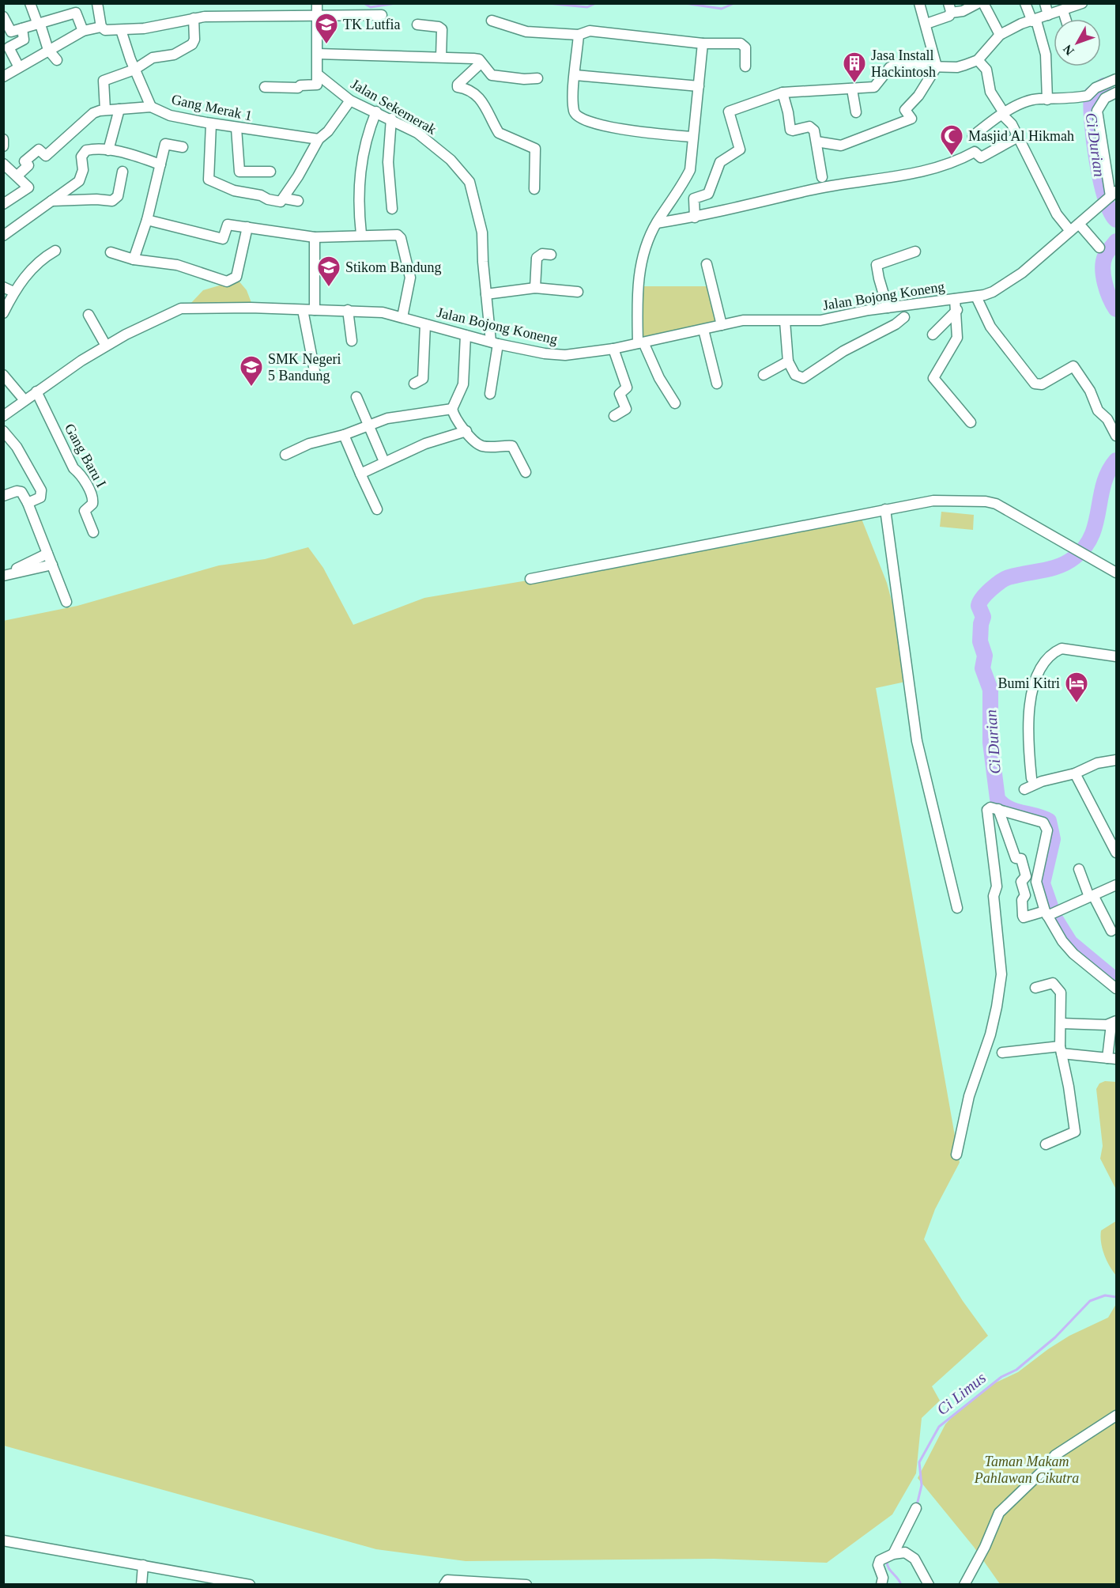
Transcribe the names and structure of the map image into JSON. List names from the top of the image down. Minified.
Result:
{"streets":{"street":["Jalan Sekemerak","Gang Merak 1","Jalan Bojong Koneng","Gang Baru I"]},"crossings":[["Jalan Sekemerak","Jalan Bojong Koneng"],["Jalan Bojong Koneng","Gang Baru I"]],"water":["Ci Durian","Ci Limus"],"parks":["Taman Makam Pahlawan Cikutra"],"places":{"school or university":["TK Lutfia","Stikom Bandung","SMK Negeri 5 Bandung"],"building":["Jasa Install Hackintosh"],"mosque":["Masjid Al Hikmah"],"hotel":["Bumi Kitri"]},"north":"bottom left"}
